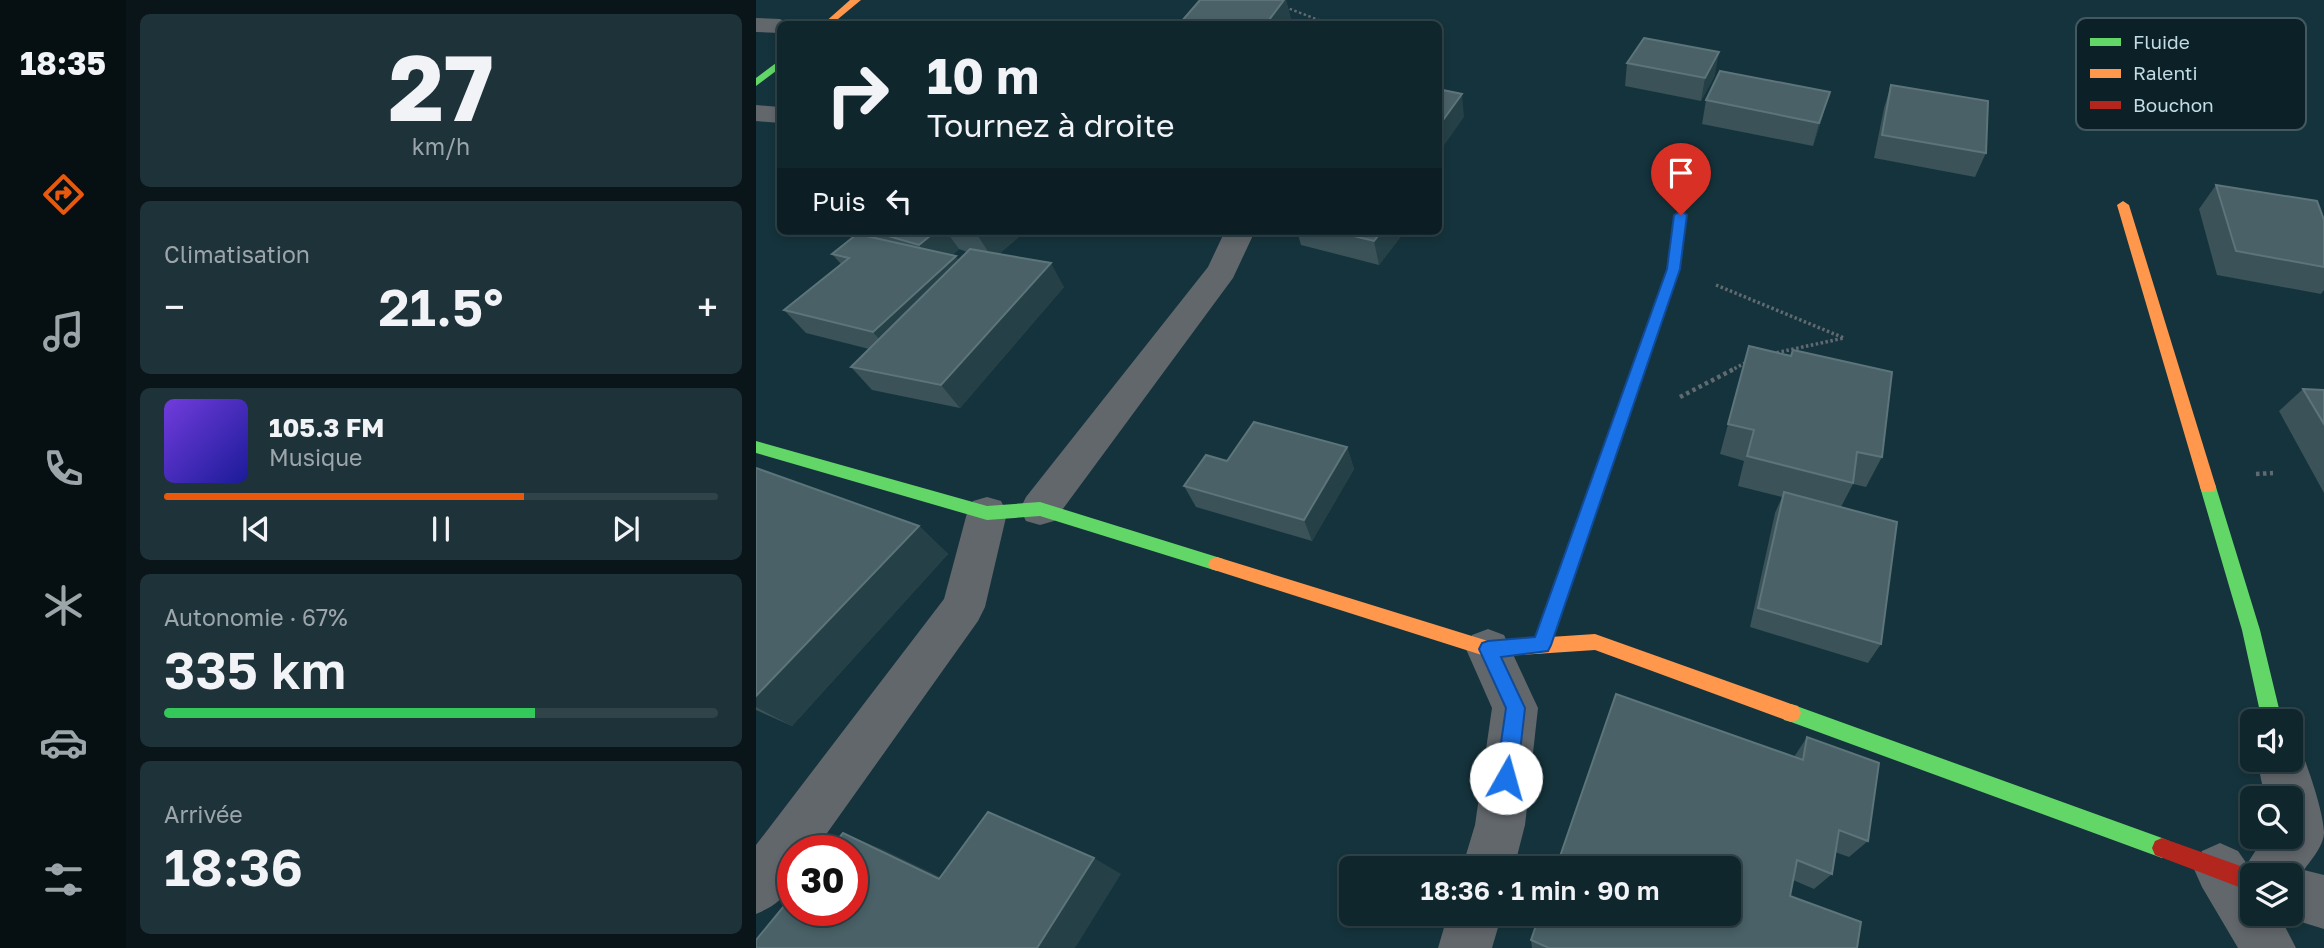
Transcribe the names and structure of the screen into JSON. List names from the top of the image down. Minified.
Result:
{"legend":["Fluide","Ralenti","Bouchon"],"page":{"tabs":"18:35","tile":[["27","km/h"],"Climatisation",["Autonomie · 67%","335 km"],["Arrivée","18:36"]],"turn":["10 m","Tournez à droite"],"then":"Puis","heat":["−","21.5°","+"],"song":["105.3 FM","Musique"],"limit":"30","trip":"18:36 · 1 min · 90 m"}}
